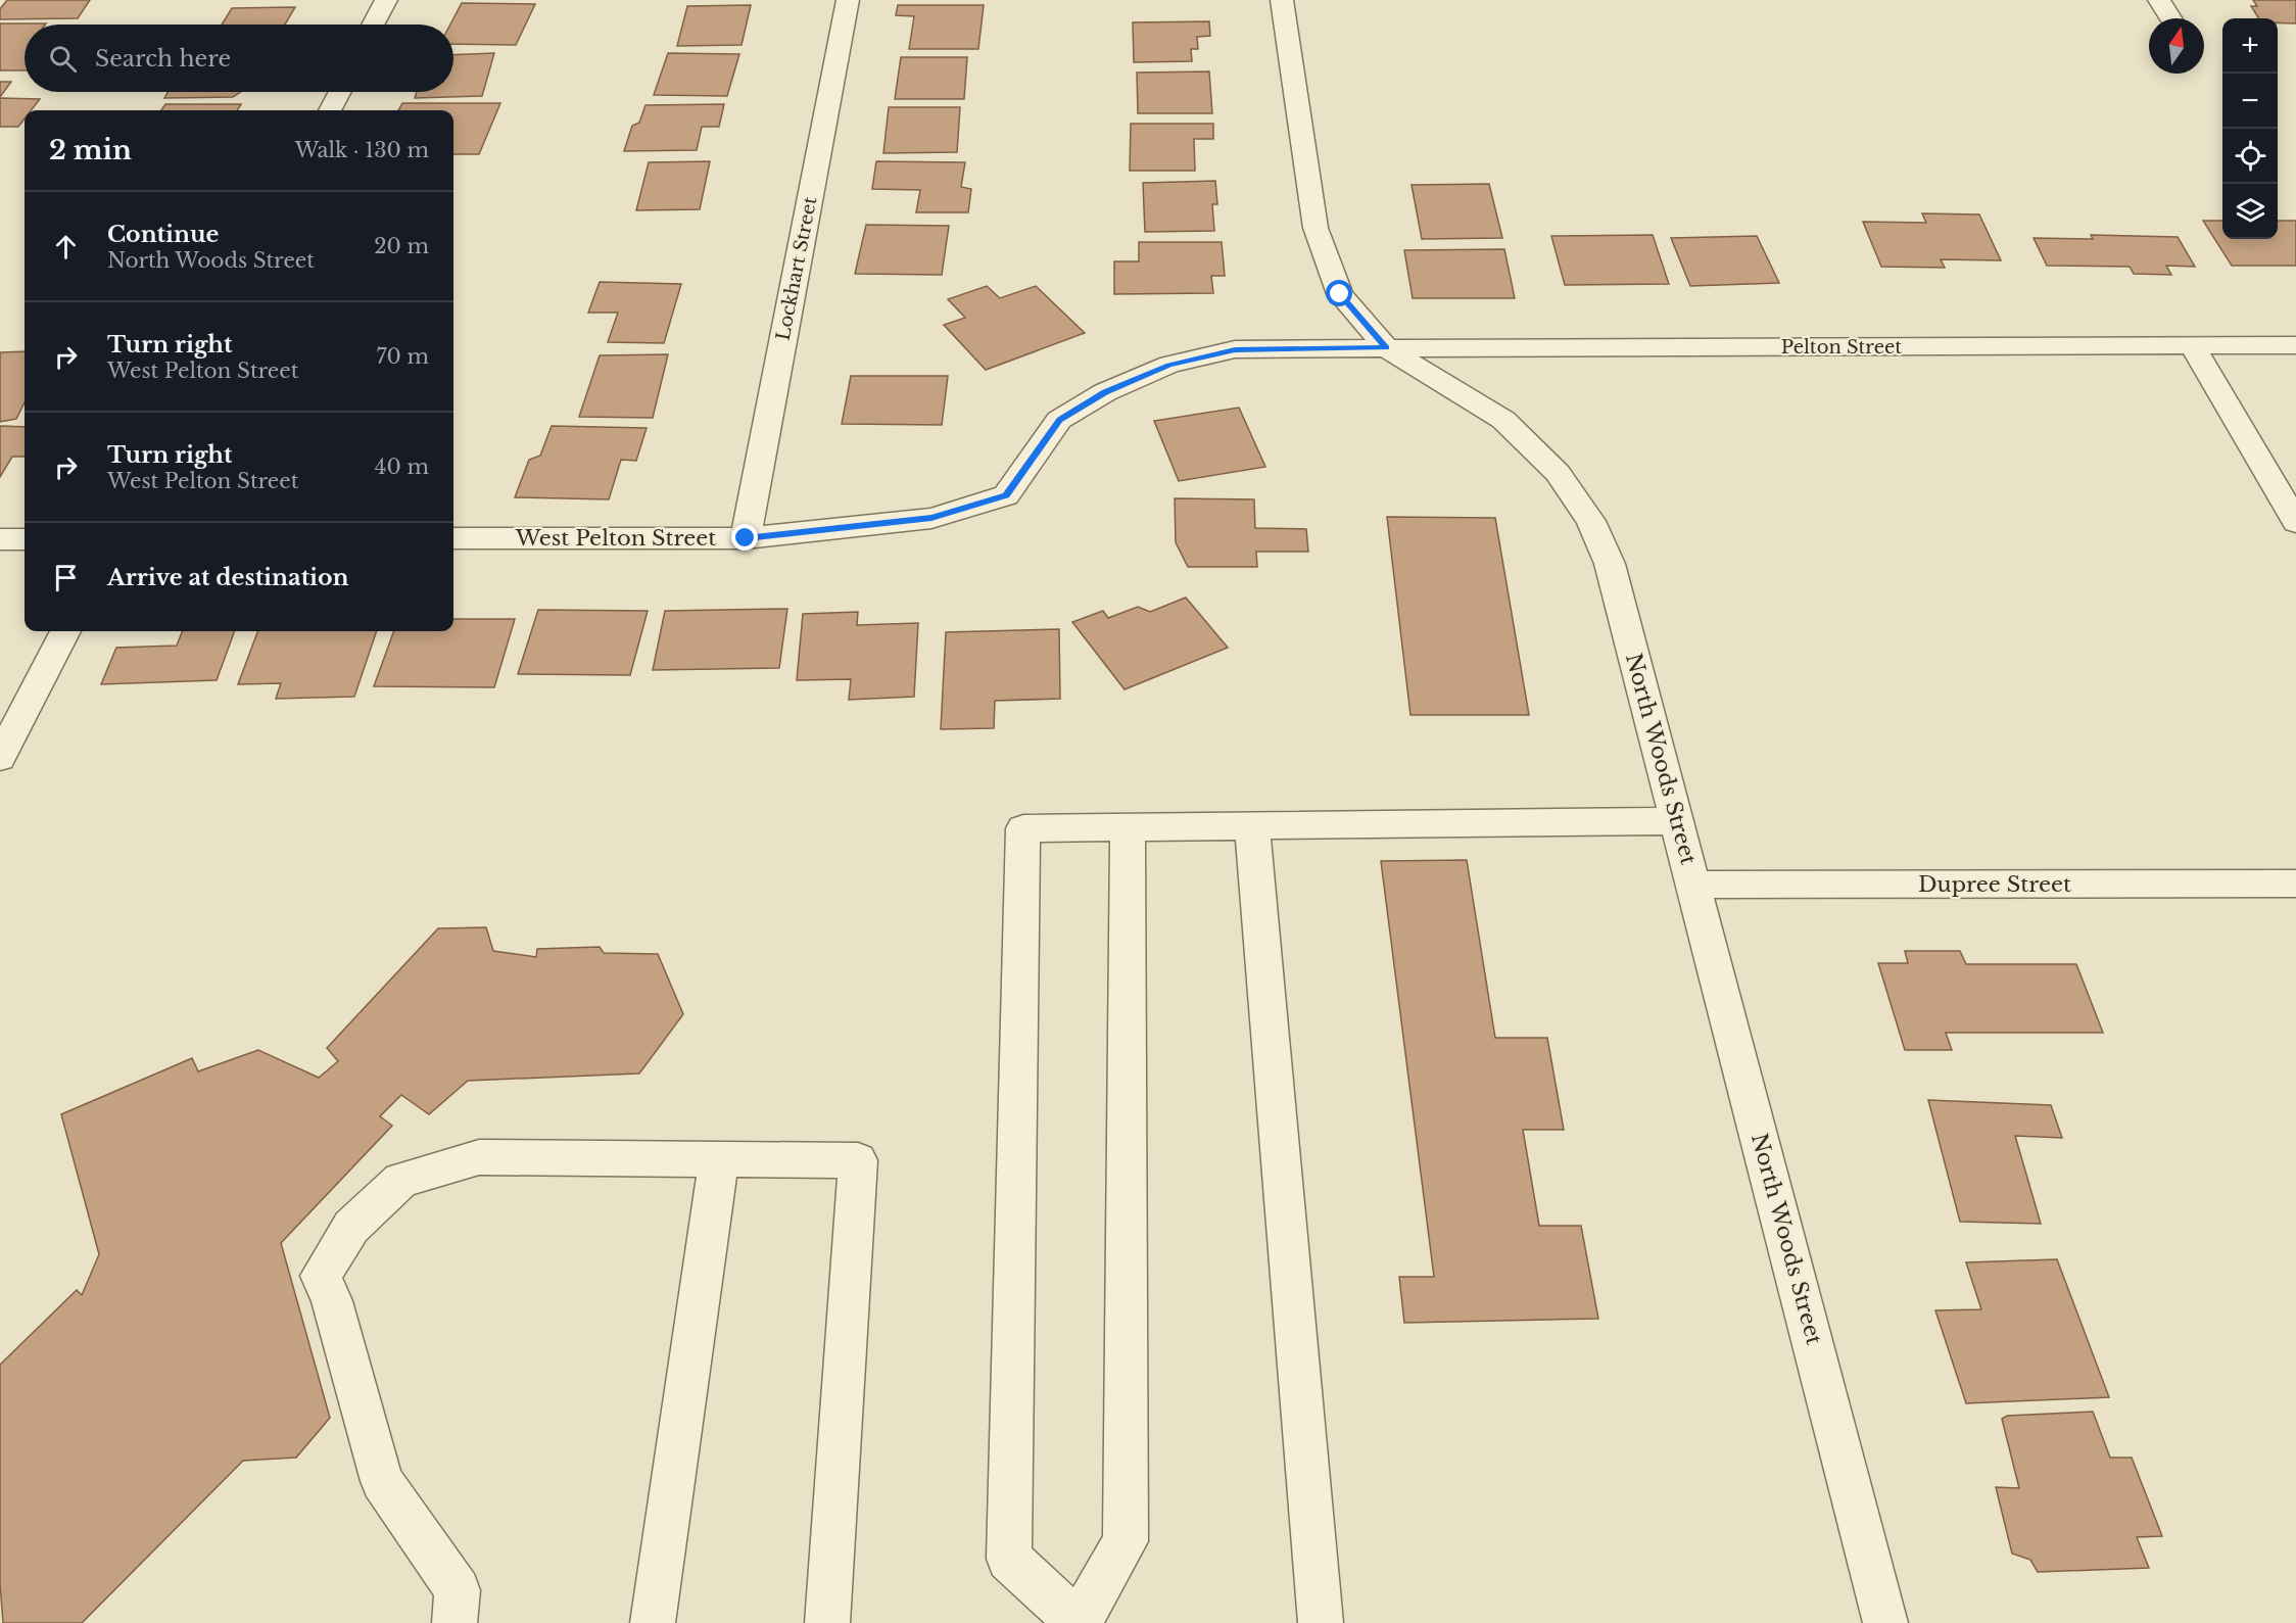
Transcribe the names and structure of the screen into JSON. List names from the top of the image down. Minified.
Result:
{"streets":{"street":["Lockhart Street","Pelton Street","West Pelton Street","North Woods Street","Dupree Street"]},"crossings":[["Lockhart Street","West Pelton Street"],["Pelton Street","West Pelton Street"],["Pelton Street","North Woods Street"],["West Pelton Street","North Woods Street"],["North Woods Street","Dupree Street"]],"north":"top","page":{"map_buttons":["+","−"],"search":"Search here","heading":["2 min","Walk · 130 m"],"list":[["Continue","North Woods Street","20 m"],["Turn right","West Pelton Street","70 m"],["Turn right","West Pelton Street","40 m"],"Arrive at destination"]}}
